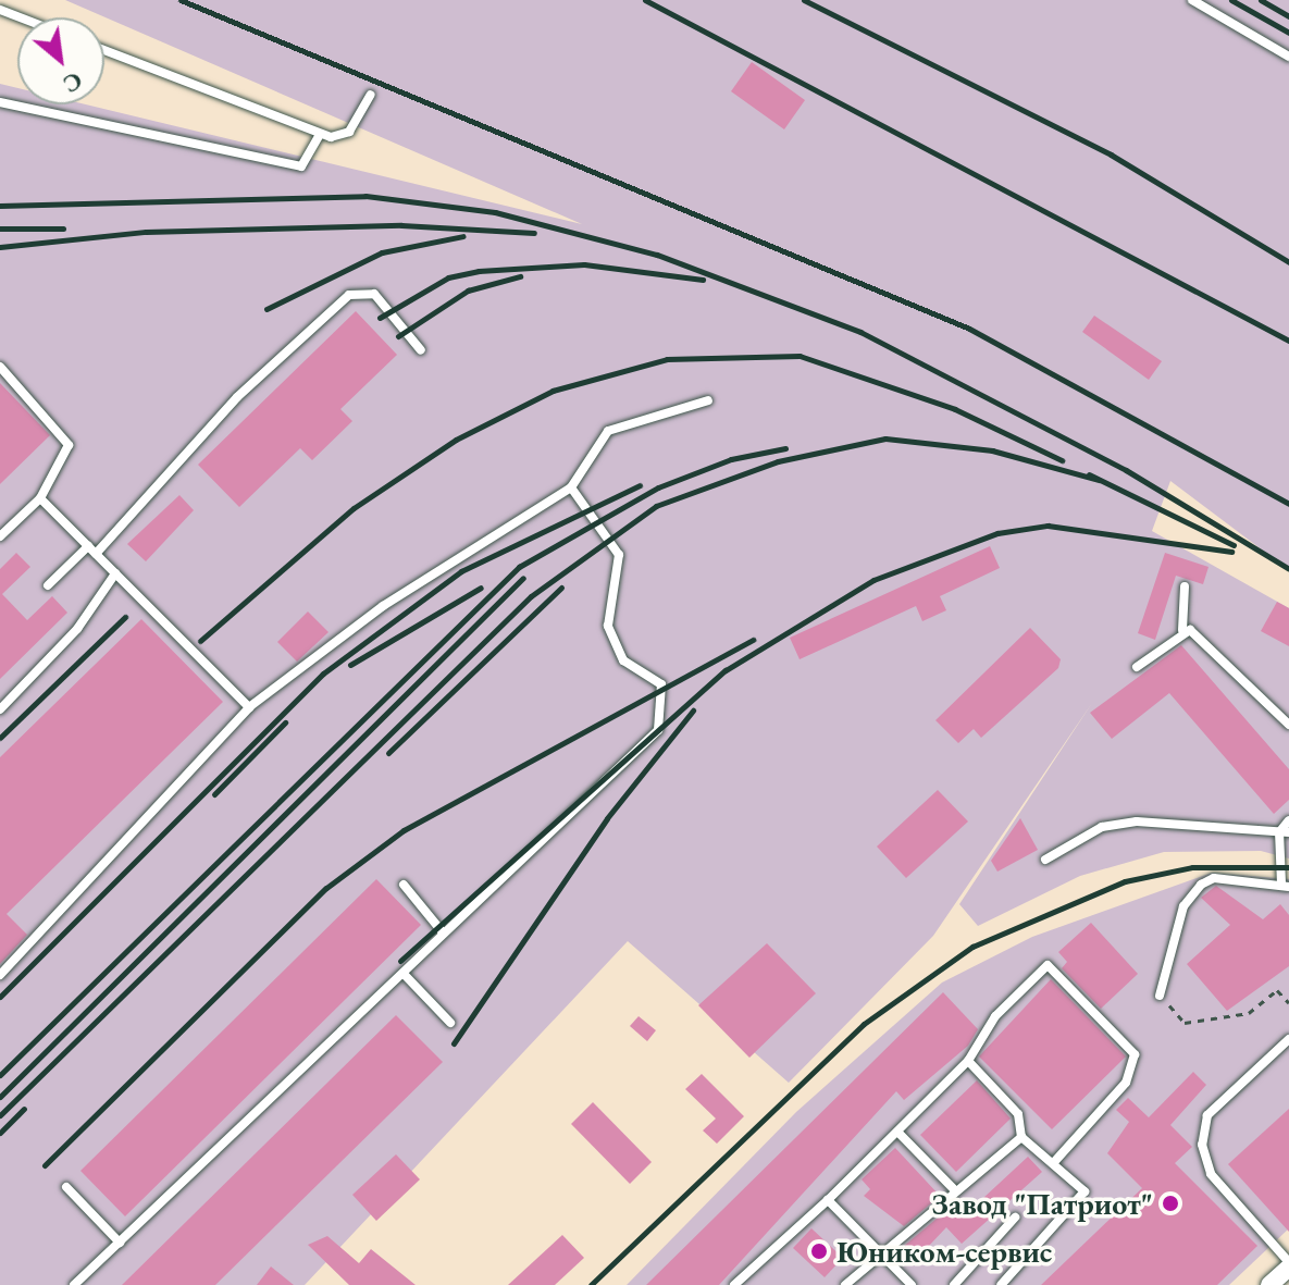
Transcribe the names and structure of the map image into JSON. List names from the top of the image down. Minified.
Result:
{"places":["Завод \"Патриот\"","Юником-сервис"],"north":"bottom right"}
